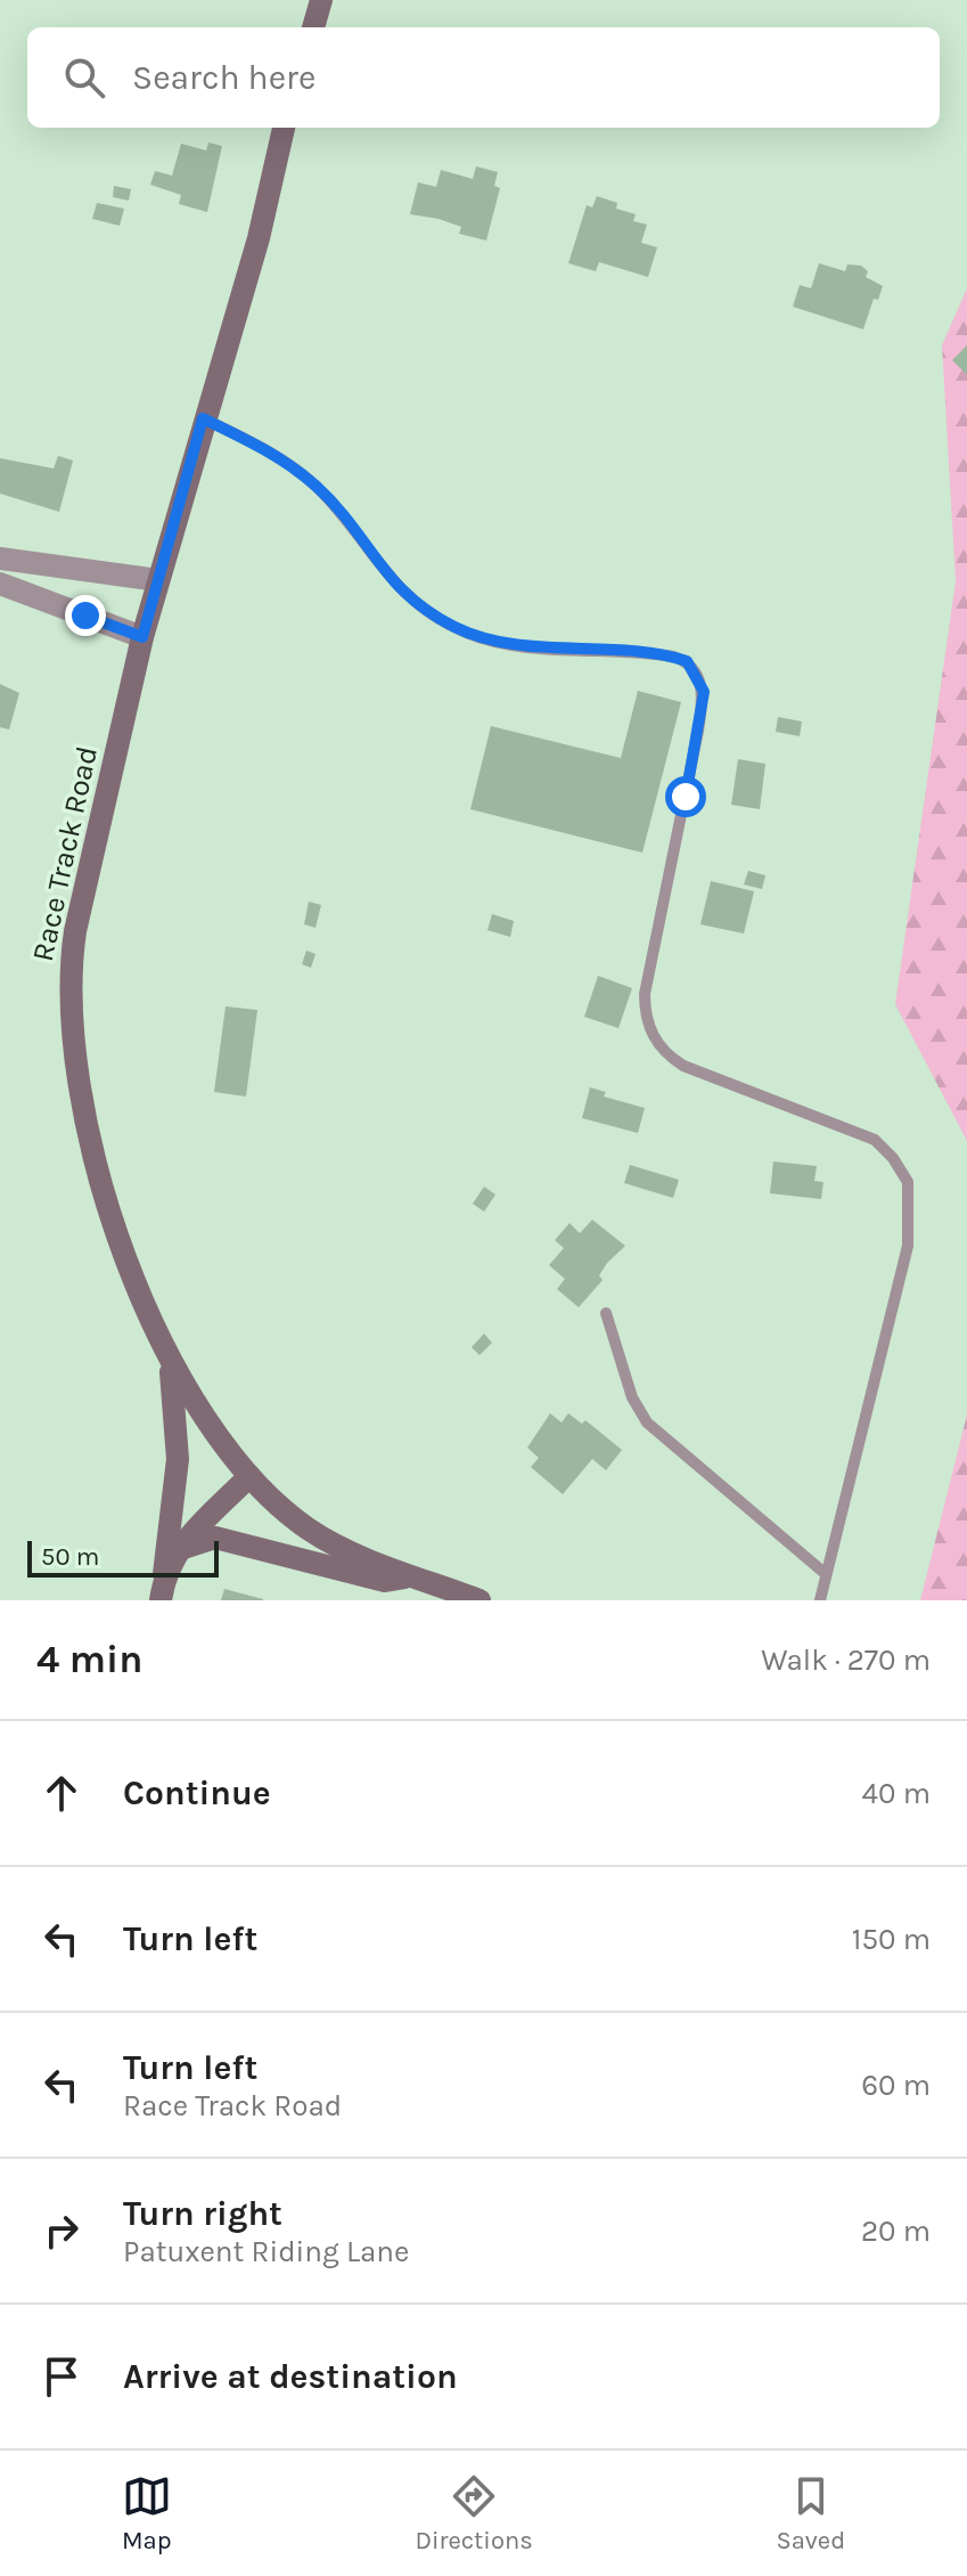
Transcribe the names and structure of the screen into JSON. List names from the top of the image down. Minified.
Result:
{"streets":{"street":["Race Track Road"]},"scale_bar":"50 m","page":{"search":"Search here","scale":"50 m","heading":["4 min","Walk · 270 m"],"list":[["Continue","40 m"],["Turn left","150 m"],["Turn left","Race Track Road","60 m"],["Turn right","Patuxent Riding Lane","20 m"],"Arrive at destination"],"nav":["Map","Directions","Saved"]}}
